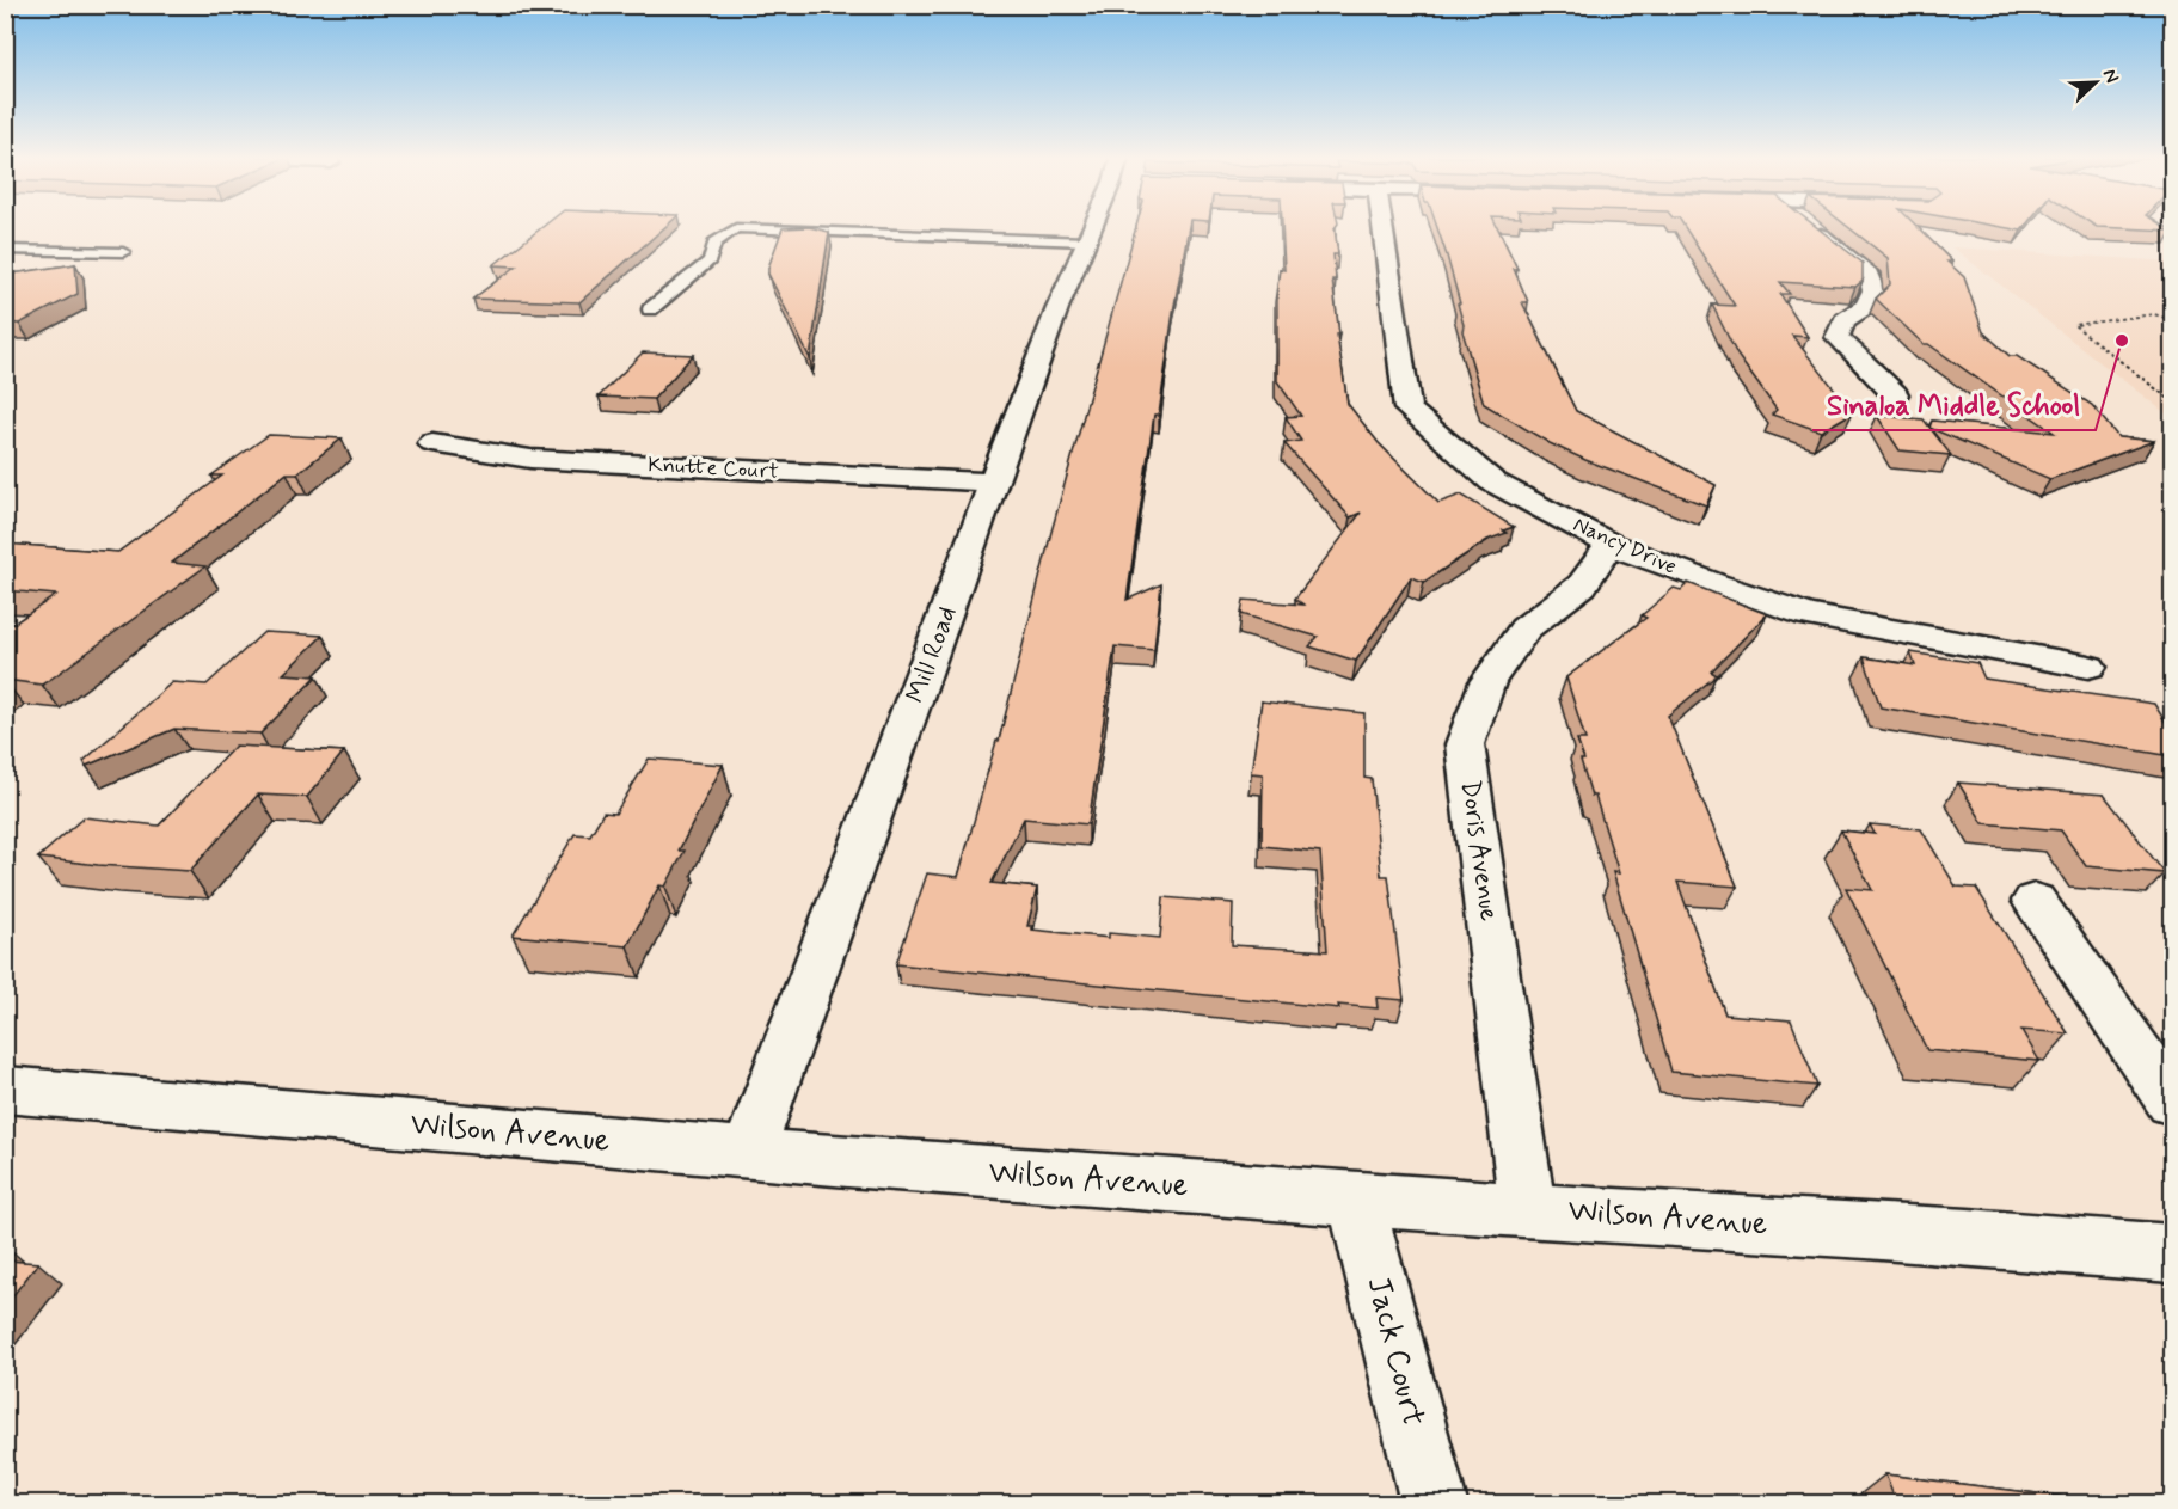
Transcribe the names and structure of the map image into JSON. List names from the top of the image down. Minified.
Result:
{"streets":{"street":["Knutte Court","Nancy Drive","Mill Road","Doris Avenue","Wilson Avenue","Jack Court"]},"crossings":[["Knutte Court","Mill Road"],["Nancy Drive","Doris Avenue"],["Mill Road","Wilson Avenue"],["Doris Avenue","Wilson Avenue"],["Wilson Avenue","Jack Court"]],"places":["Sinaloa Middle School"],"north":"top right"}
